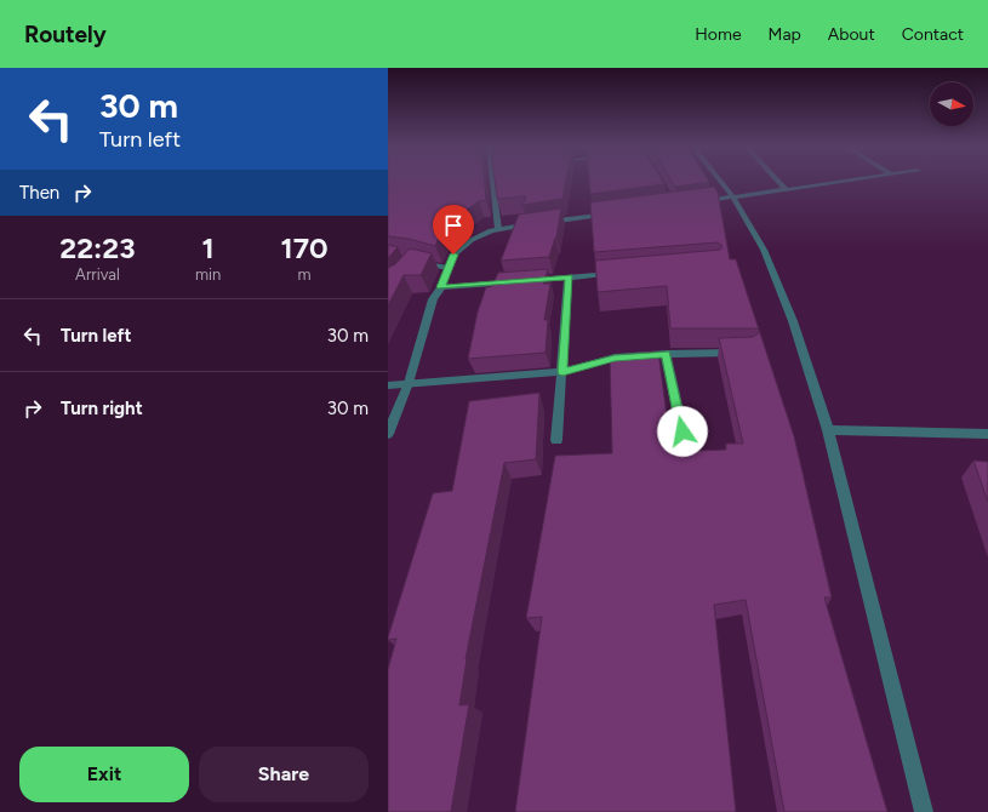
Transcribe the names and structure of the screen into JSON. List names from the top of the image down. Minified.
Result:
{"north":"right","page":{"header":"Routely","nav":["Home","Map","About","Contact"],"turn":["30 m","Turn left"],"then":"Then","eta":["22:23","Arrival","1","min","170","m"],"list":[{"name":"Turn left","value":"30 m"},{"name":"Turn right","value":"30 m"}],"buttons":["Exit","Share"]}}
